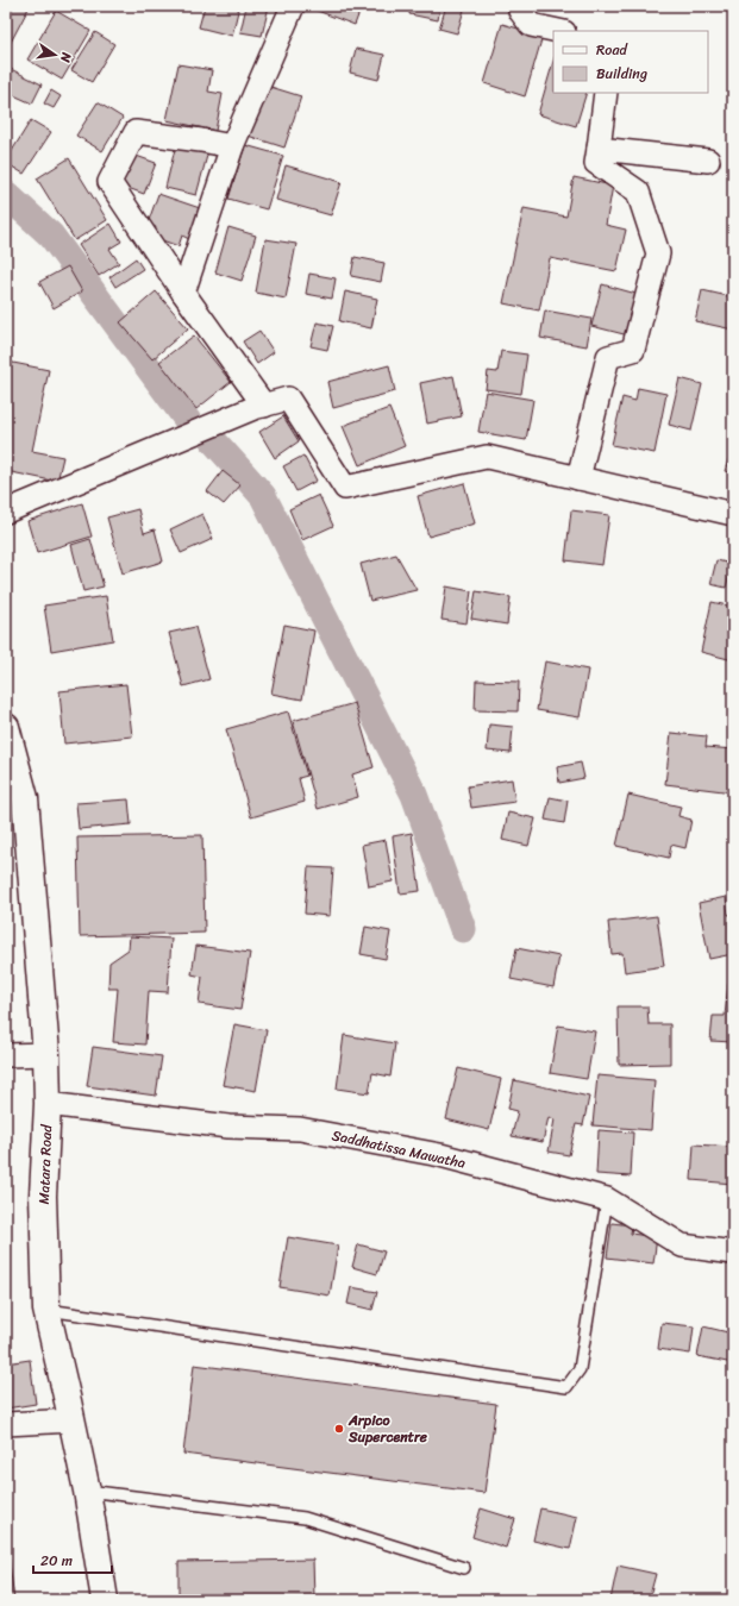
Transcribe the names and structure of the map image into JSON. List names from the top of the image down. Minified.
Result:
{"streets":{"highway":["Matara Road"],"street":["Saddhatissa Mawatha"]},"crossings":[["Saddhatissa Mawatha","Matara Road"]],"places":["Arpico Supercentre"],"legend":["Road","Building"],"scale_bar":"20 m","north":"right"}
